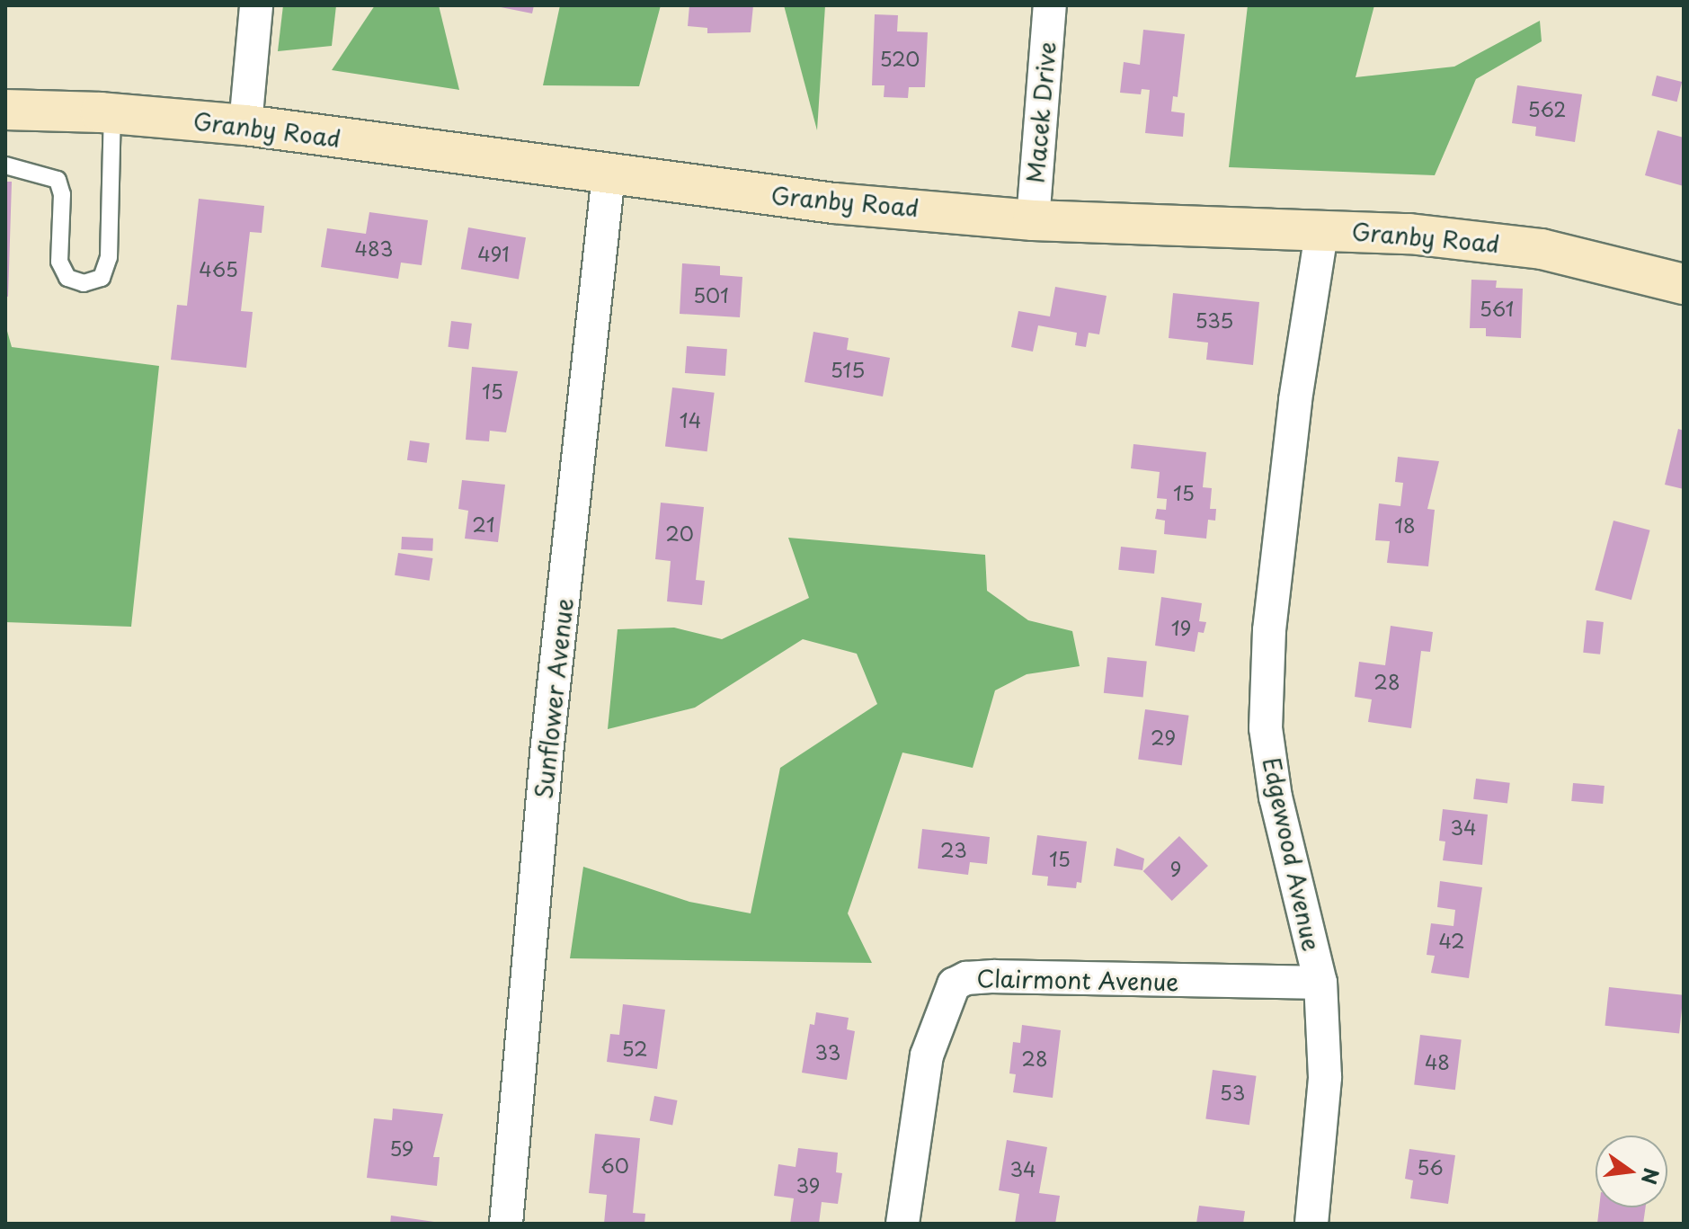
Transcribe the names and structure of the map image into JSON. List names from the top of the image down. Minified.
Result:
{"streets":{"main road":["Granby Road"],"street":["Macek Drive","Sunflower Avenue","Edgewood Avenue","Clairmont Avenue"]},"crossings":[["Macek Drive","Granby Road"],["Granby Road","Sunflower Avenue"],["Granby Road","Edgewood Avenue"],["Edgewood Avenue","Clairmont Avenue"]],"house_numbers":["520","562","483","491","465","501","561","535","515","15","14","15","21","18","20","19","28","29","34","23","15","9","42","52","33","28","48","53","59","60","56","34","39"],"north":"right"}
